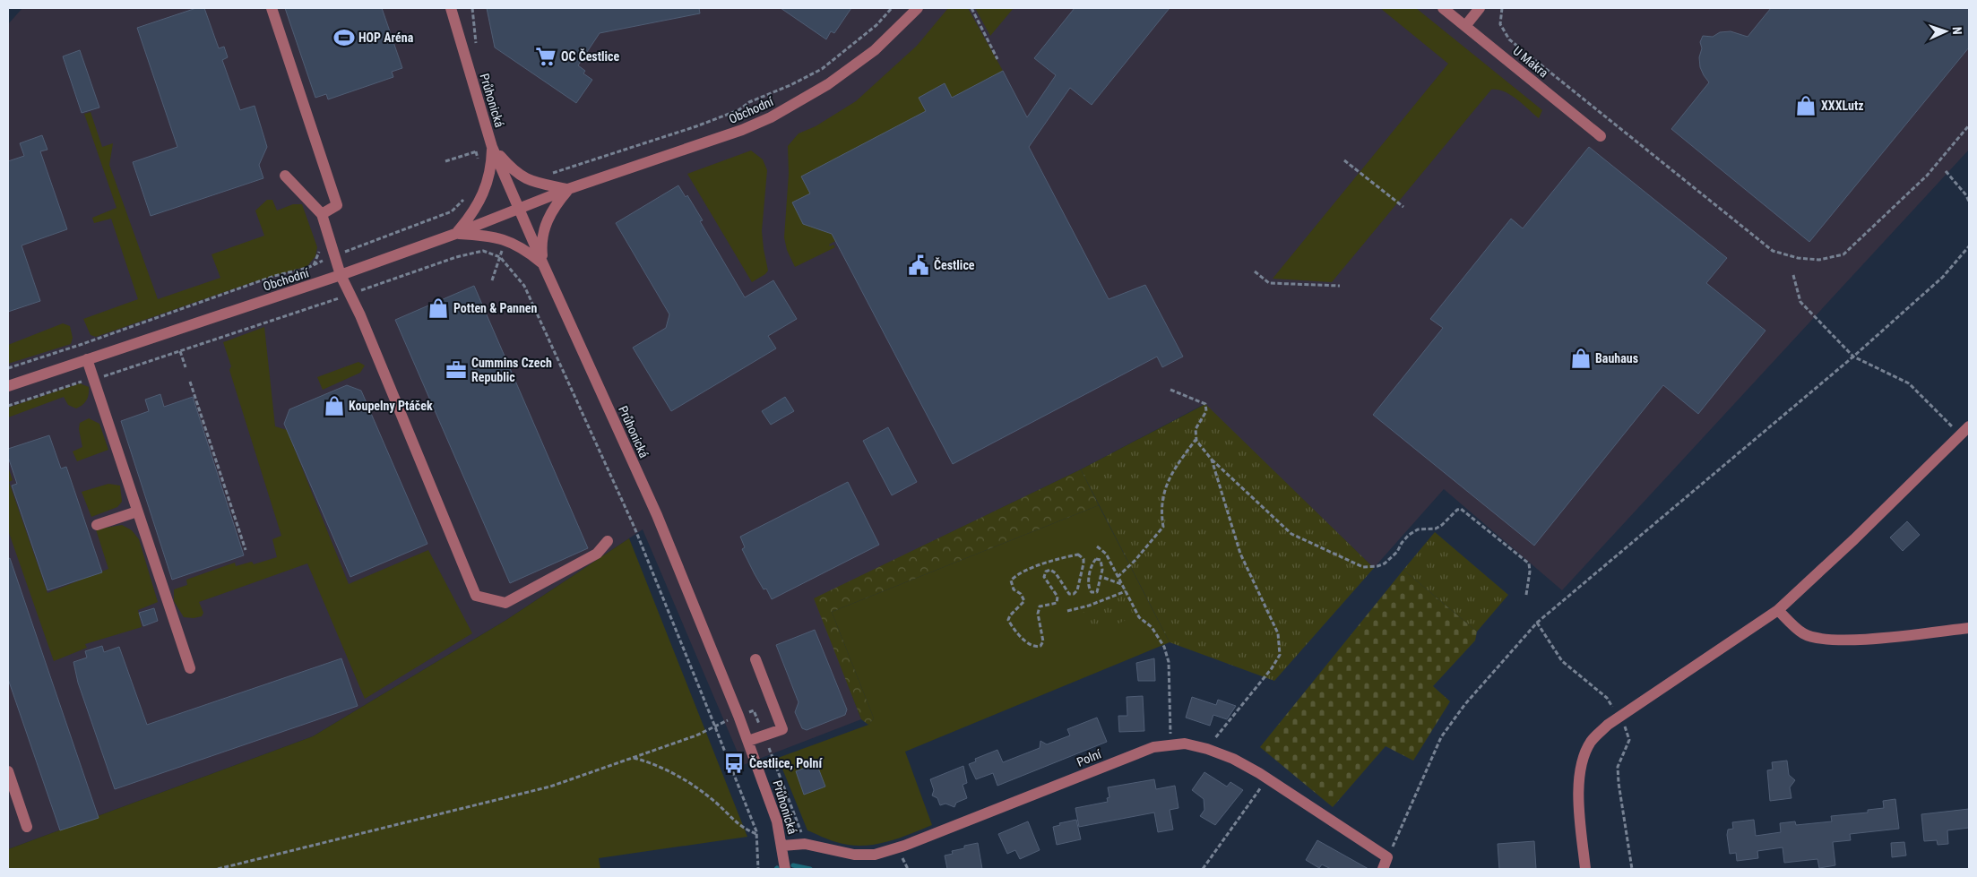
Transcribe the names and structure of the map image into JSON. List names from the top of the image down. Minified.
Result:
{"streets":{"street":["U Makra","Průhonická","Obchodní","Polní"]},"crossings":[["Průhonická","Obchodní"],["Průhonická","Polní"]],"places":{"sports":["HOP Aréna"],"supermarket":["OC Čestlice"],"shop":["XXXLutz","Potten & Pannen","Bauhaus","Koupelny Ptáček"],"public building":["Čestlice"],"office":["Cummins Czech Republic"],"bus stop":["Čestlice, Polní"]},"north":"right"}
